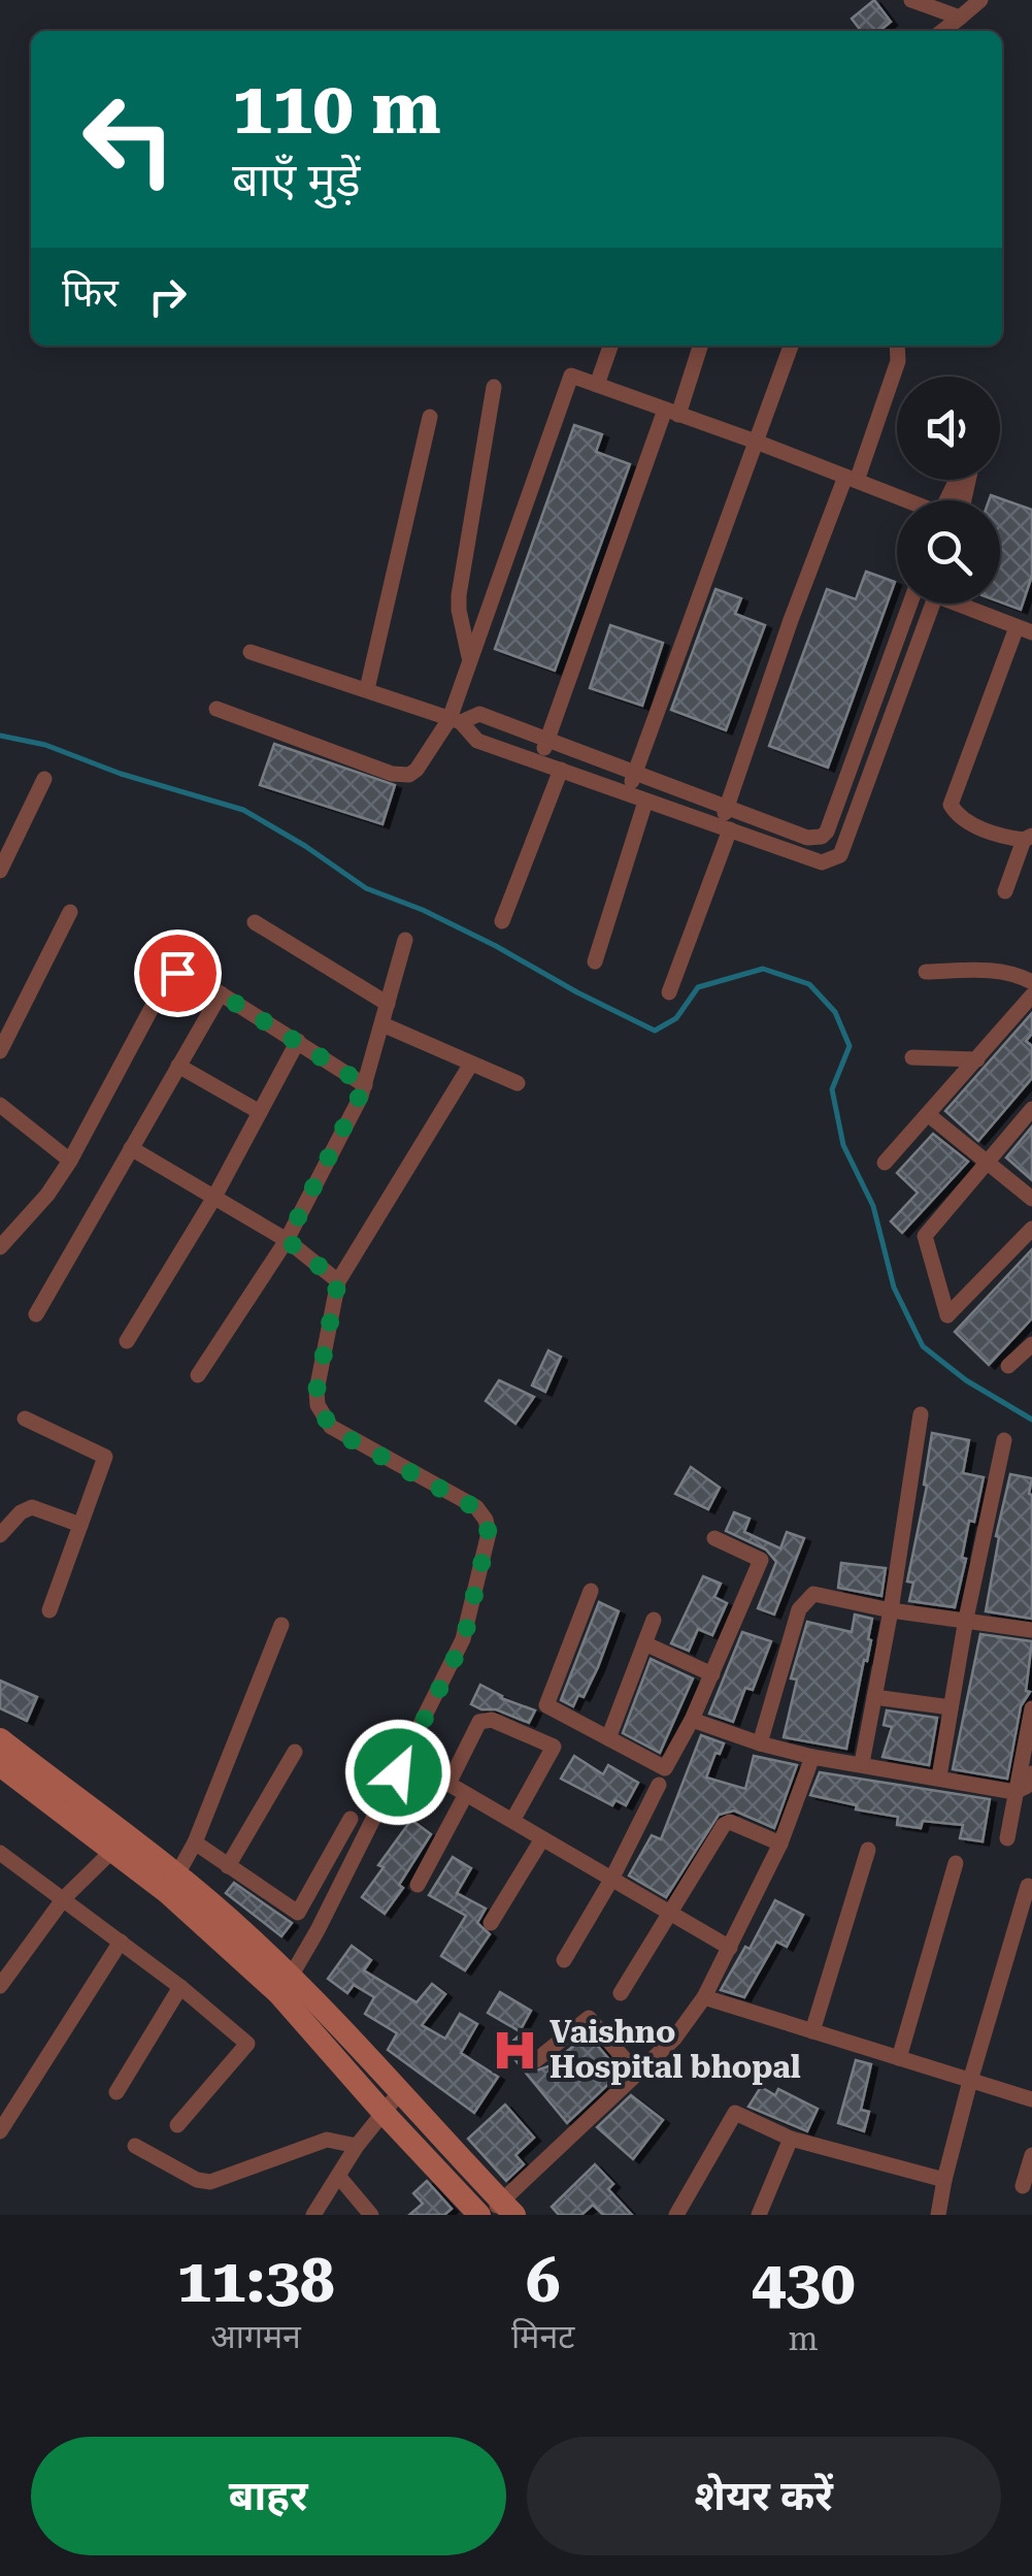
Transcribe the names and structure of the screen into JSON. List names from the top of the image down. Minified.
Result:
{"places":{"hospital":["Vaishno Hospital bhopal"]},"page":{"turn":["110 m","बाएँ मुड़ें"],"then":"फिर","eta":["11:38","आगमन","6","मिनट","430","m"],"buttons":["बाहर","शेयर करें"]}}
